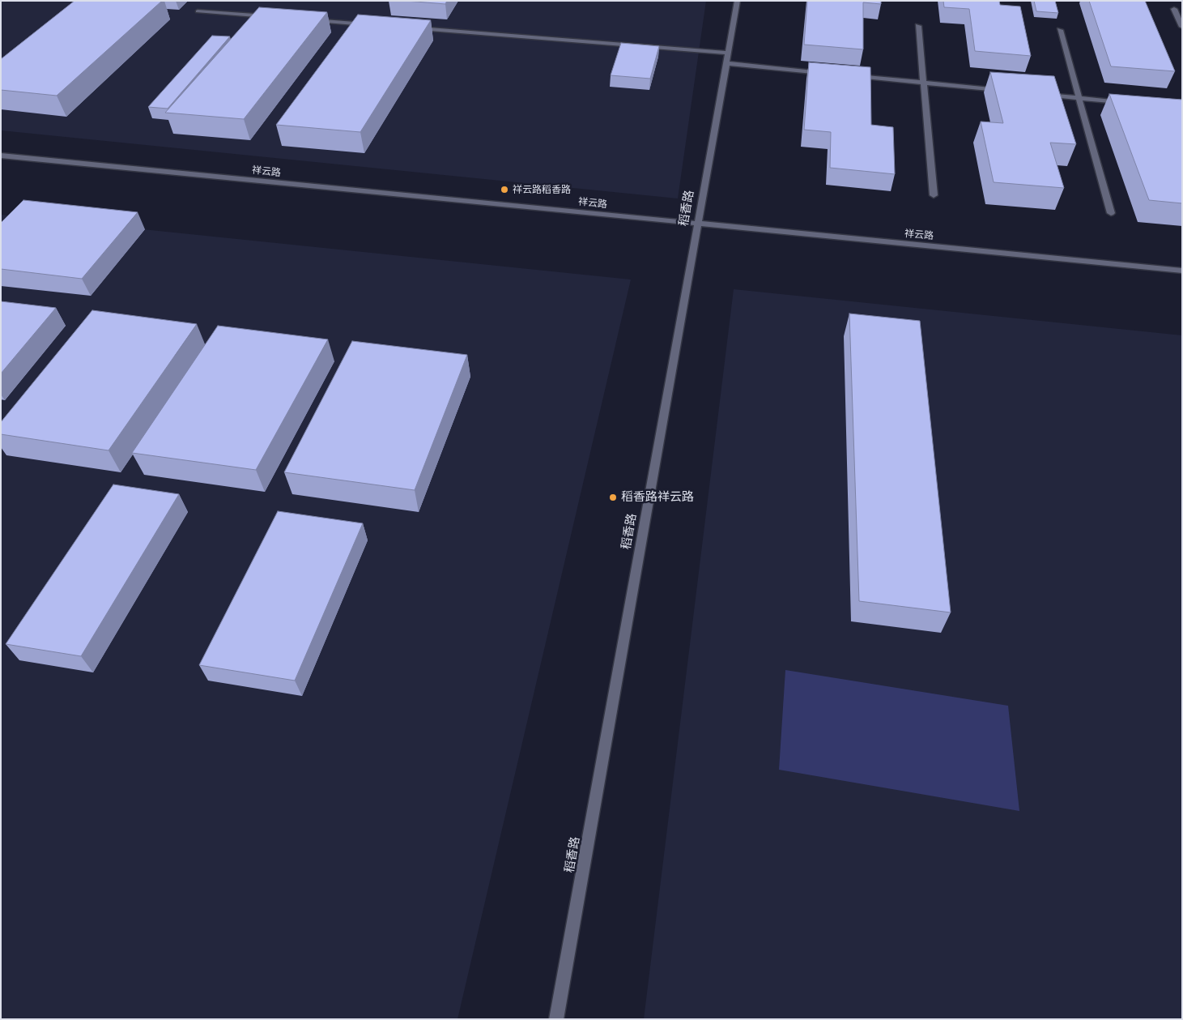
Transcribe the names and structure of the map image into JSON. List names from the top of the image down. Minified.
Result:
{"streets":{"street":["祥云路","稻香路"]},"crossings":[["祥云路","稻香路"]],"places":["祥云路稻香路","稻香路祥云路"]}
